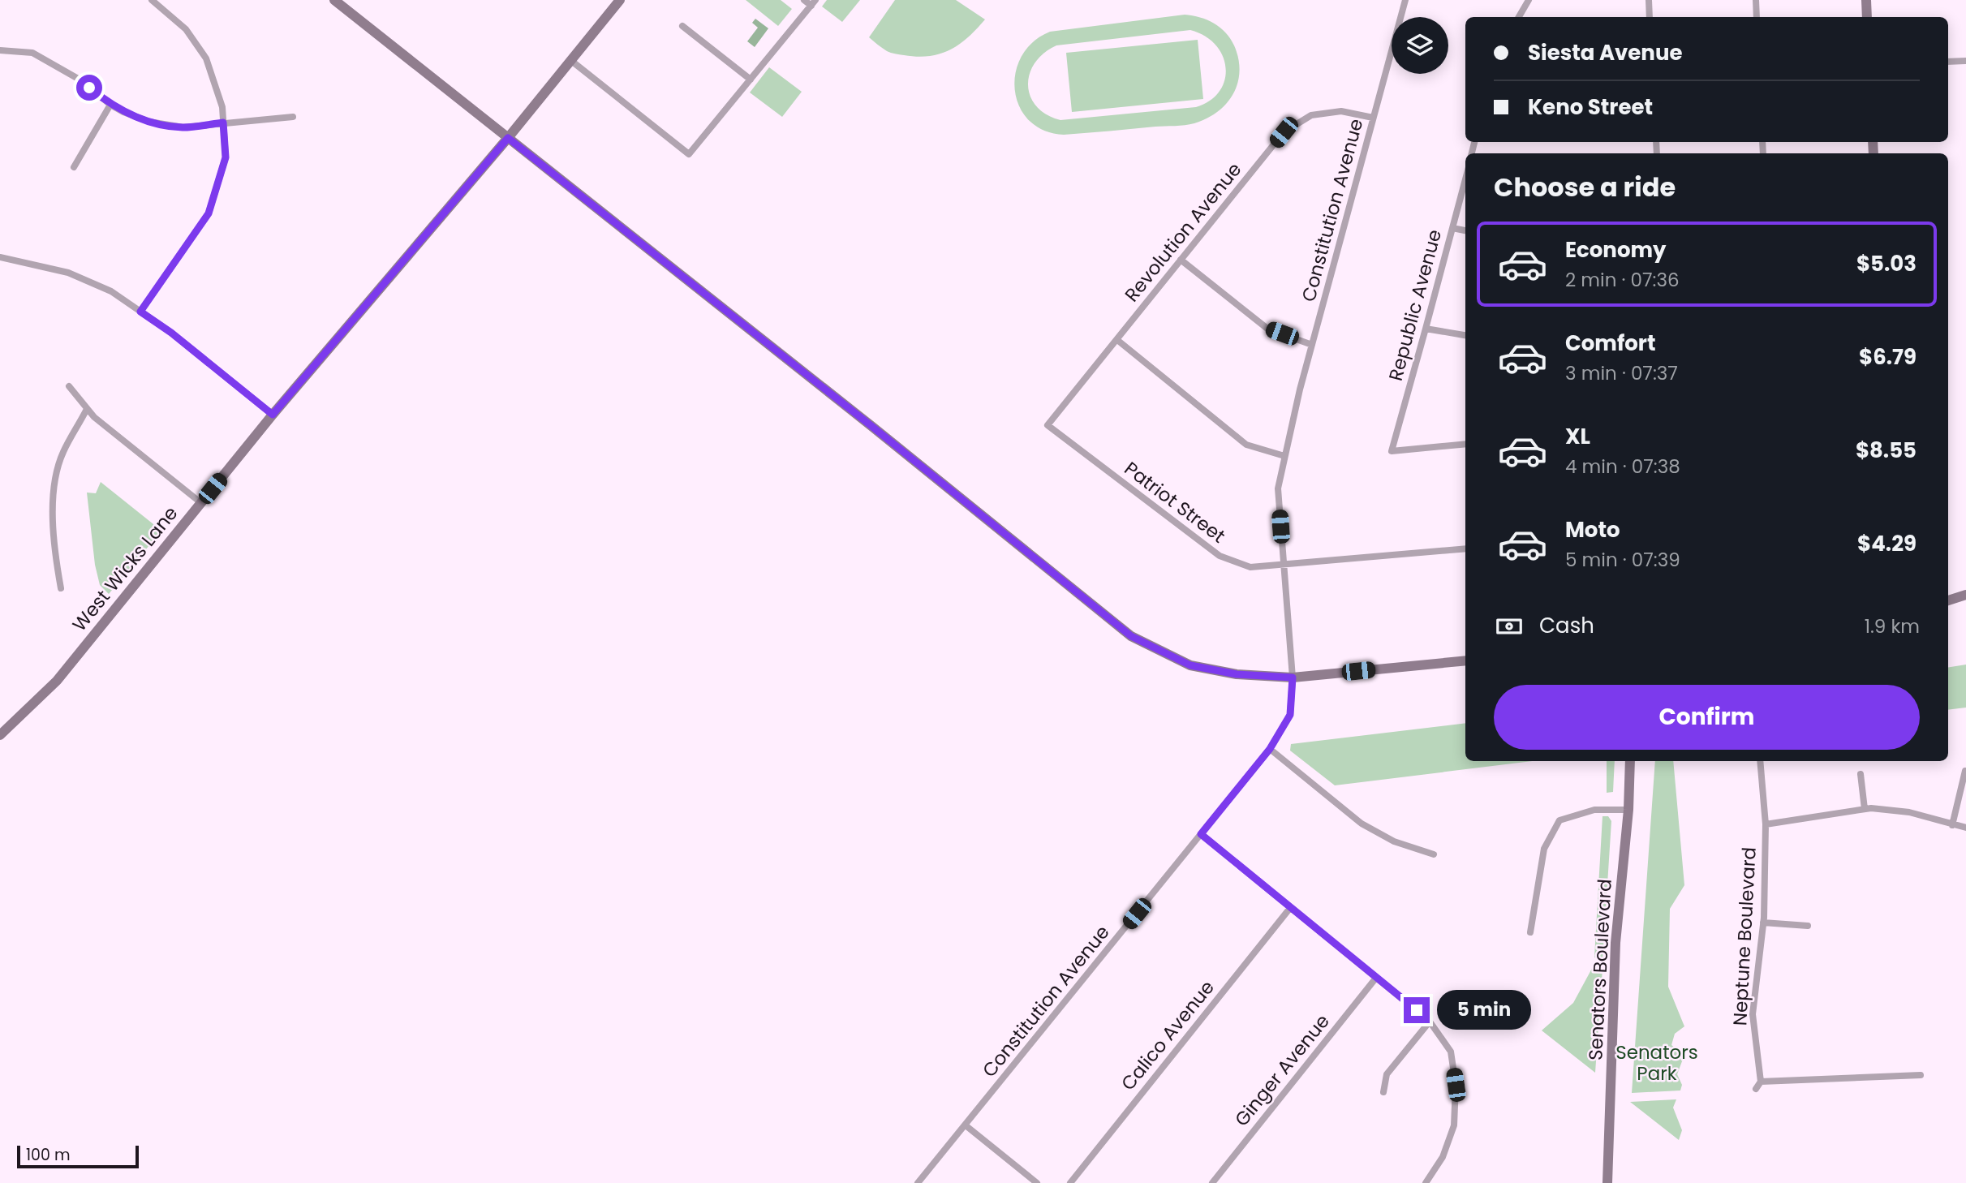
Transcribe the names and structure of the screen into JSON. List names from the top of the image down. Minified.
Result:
{"streets":{"main road":["West Wicks Lane","Senators Boulevard"],"street":["Constitution Avenue","Revolution Avenue","Republic Avenue","Patriot Street","Neptune Boulevard","Calico Avenue","Ginger Avenue"]},"crossings":[["Constitution Avenue","Revolution Avenue"],["Constitution Avenue","Patriot Street"],["Revolution Avenue","Patriot Street"]],"parks":["Senators Park"],"scale_bar":"100 m","page":{"banner":["Siesta Avenue","Keno Street"],"heading":"Choose a ride","list":[{"name":"Economy","note":"2 min · 07:36","value":"$5.03"},{"name":"Comfort","note":"3 min · 07:37","value":"$6.79"},{"name":"XL","note":"4 min · 07:38","value":"$8.55"},{"name":"Moto","note":"5 min · 07:39","value":"$4.29"}],"pay":["Cash","1.9 km"],"buttons":"Confirm","bubble":"5 min","scale":"100 m"}}
